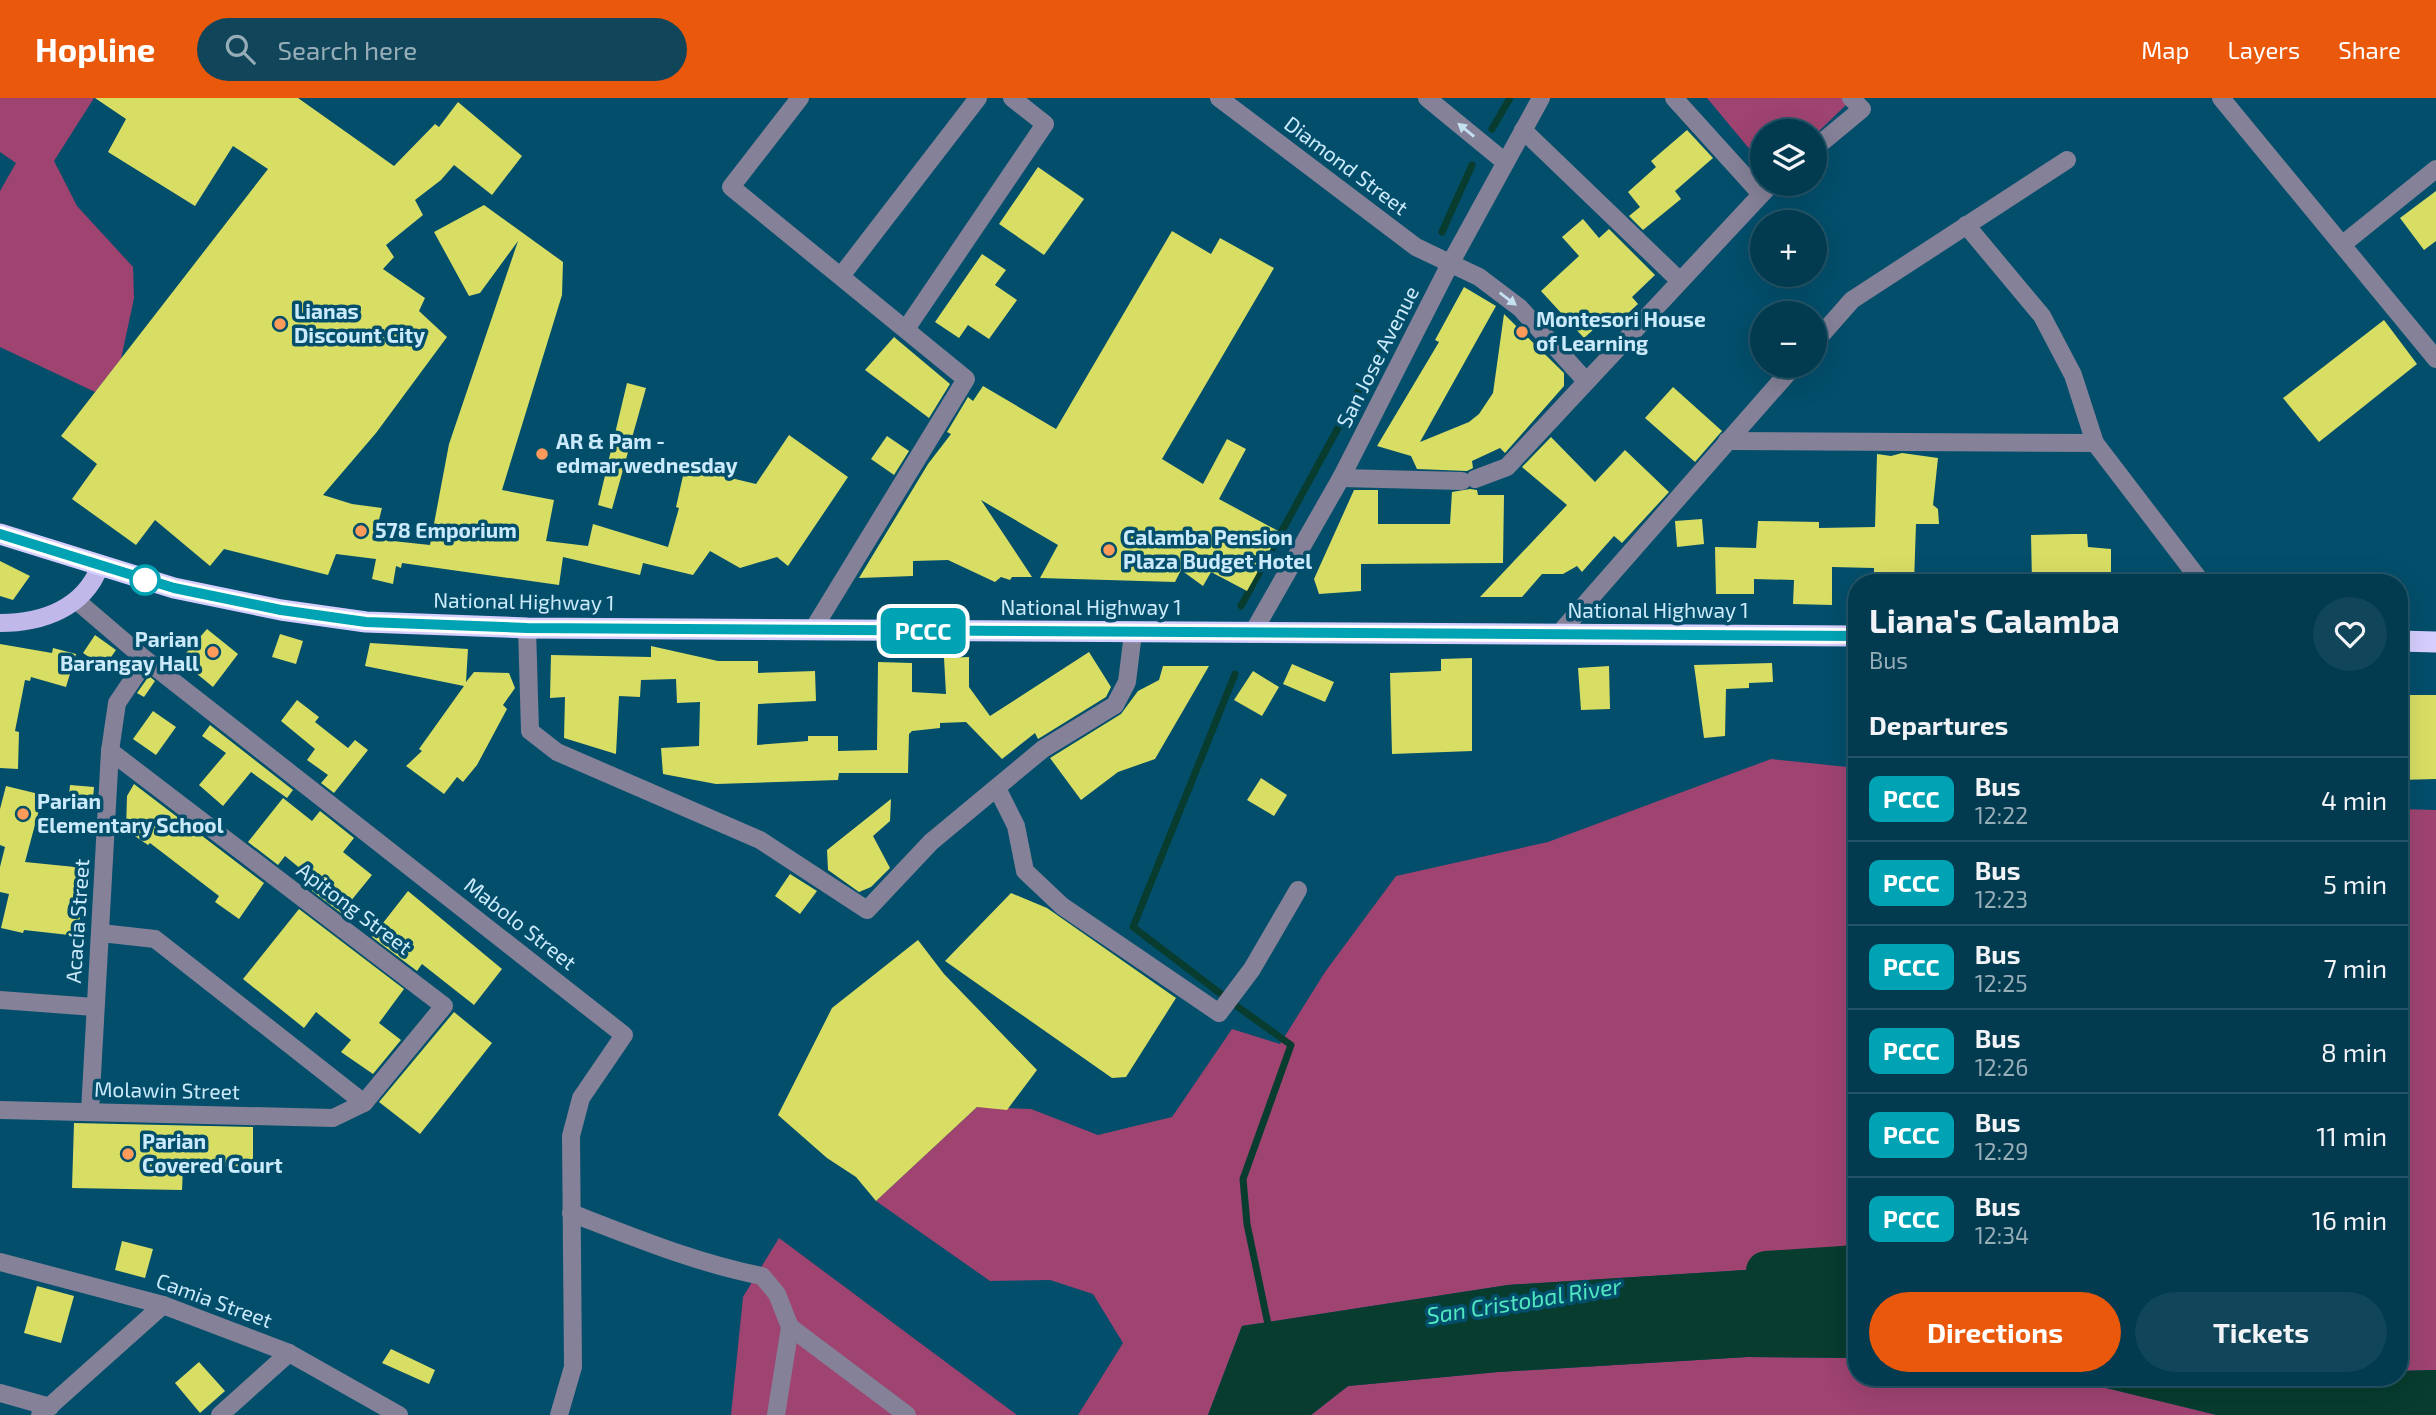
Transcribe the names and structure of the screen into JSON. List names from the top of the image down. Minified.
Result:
{"streets":{"highway":["National Highway 1"],"street":["Diamond Street","San Jose Avenue","Apitong Street","Acacia Street","Mabolo Street","Molawin Street","Camia Street"]},"crossings":[["Diamond Street","San Jose Avenue"],["San Jose Avenue","National Highway 1"],["Apitong Street","Acacia Street"],["Apitong Street","Molawin Street"],["Acacia Street","Mabolo Street"],["Acacia Street","Molawin Street"]],"water":["San Cristobal River"],"places":["Lianas Discount City","Montesori House of Learning","AR & Pam - edmar wednesday","578 Emporium","Calamba Pension Plaza Budget Hotel","Parian Barangay Hall","Parian Elementary School","Parian Covered Court"],"lines":["bus line PCCC"],"page":{"header":"Hopline","search":"Search here","nav":["Map","Layers","Share"],"on_map":"PCCC","map_buttons":["+","−"],"heading":[["Liana's Calamba","Bus"],"Departures"],"list":[{"mark":"PCCC","name":"Bus","note":"12:22","value":"4 min"},{"mark":"PCCC","name":"Bus","note":"12:23","value":"5 min"},{"mark":"PCCC","name":"Bus","note":"12:25","value":"7 min"},{"mark":"PCCC","name":"Bus","note":"12:26","value":"8 min"},{"mark":"PCCC","name":"Bus","note":"12:29","value":"11 min"},{"mark":"PCCC","name":"Bus","note":"12:34","value":"16 min"}],"buttons":["Directions","Tickets"]}}
